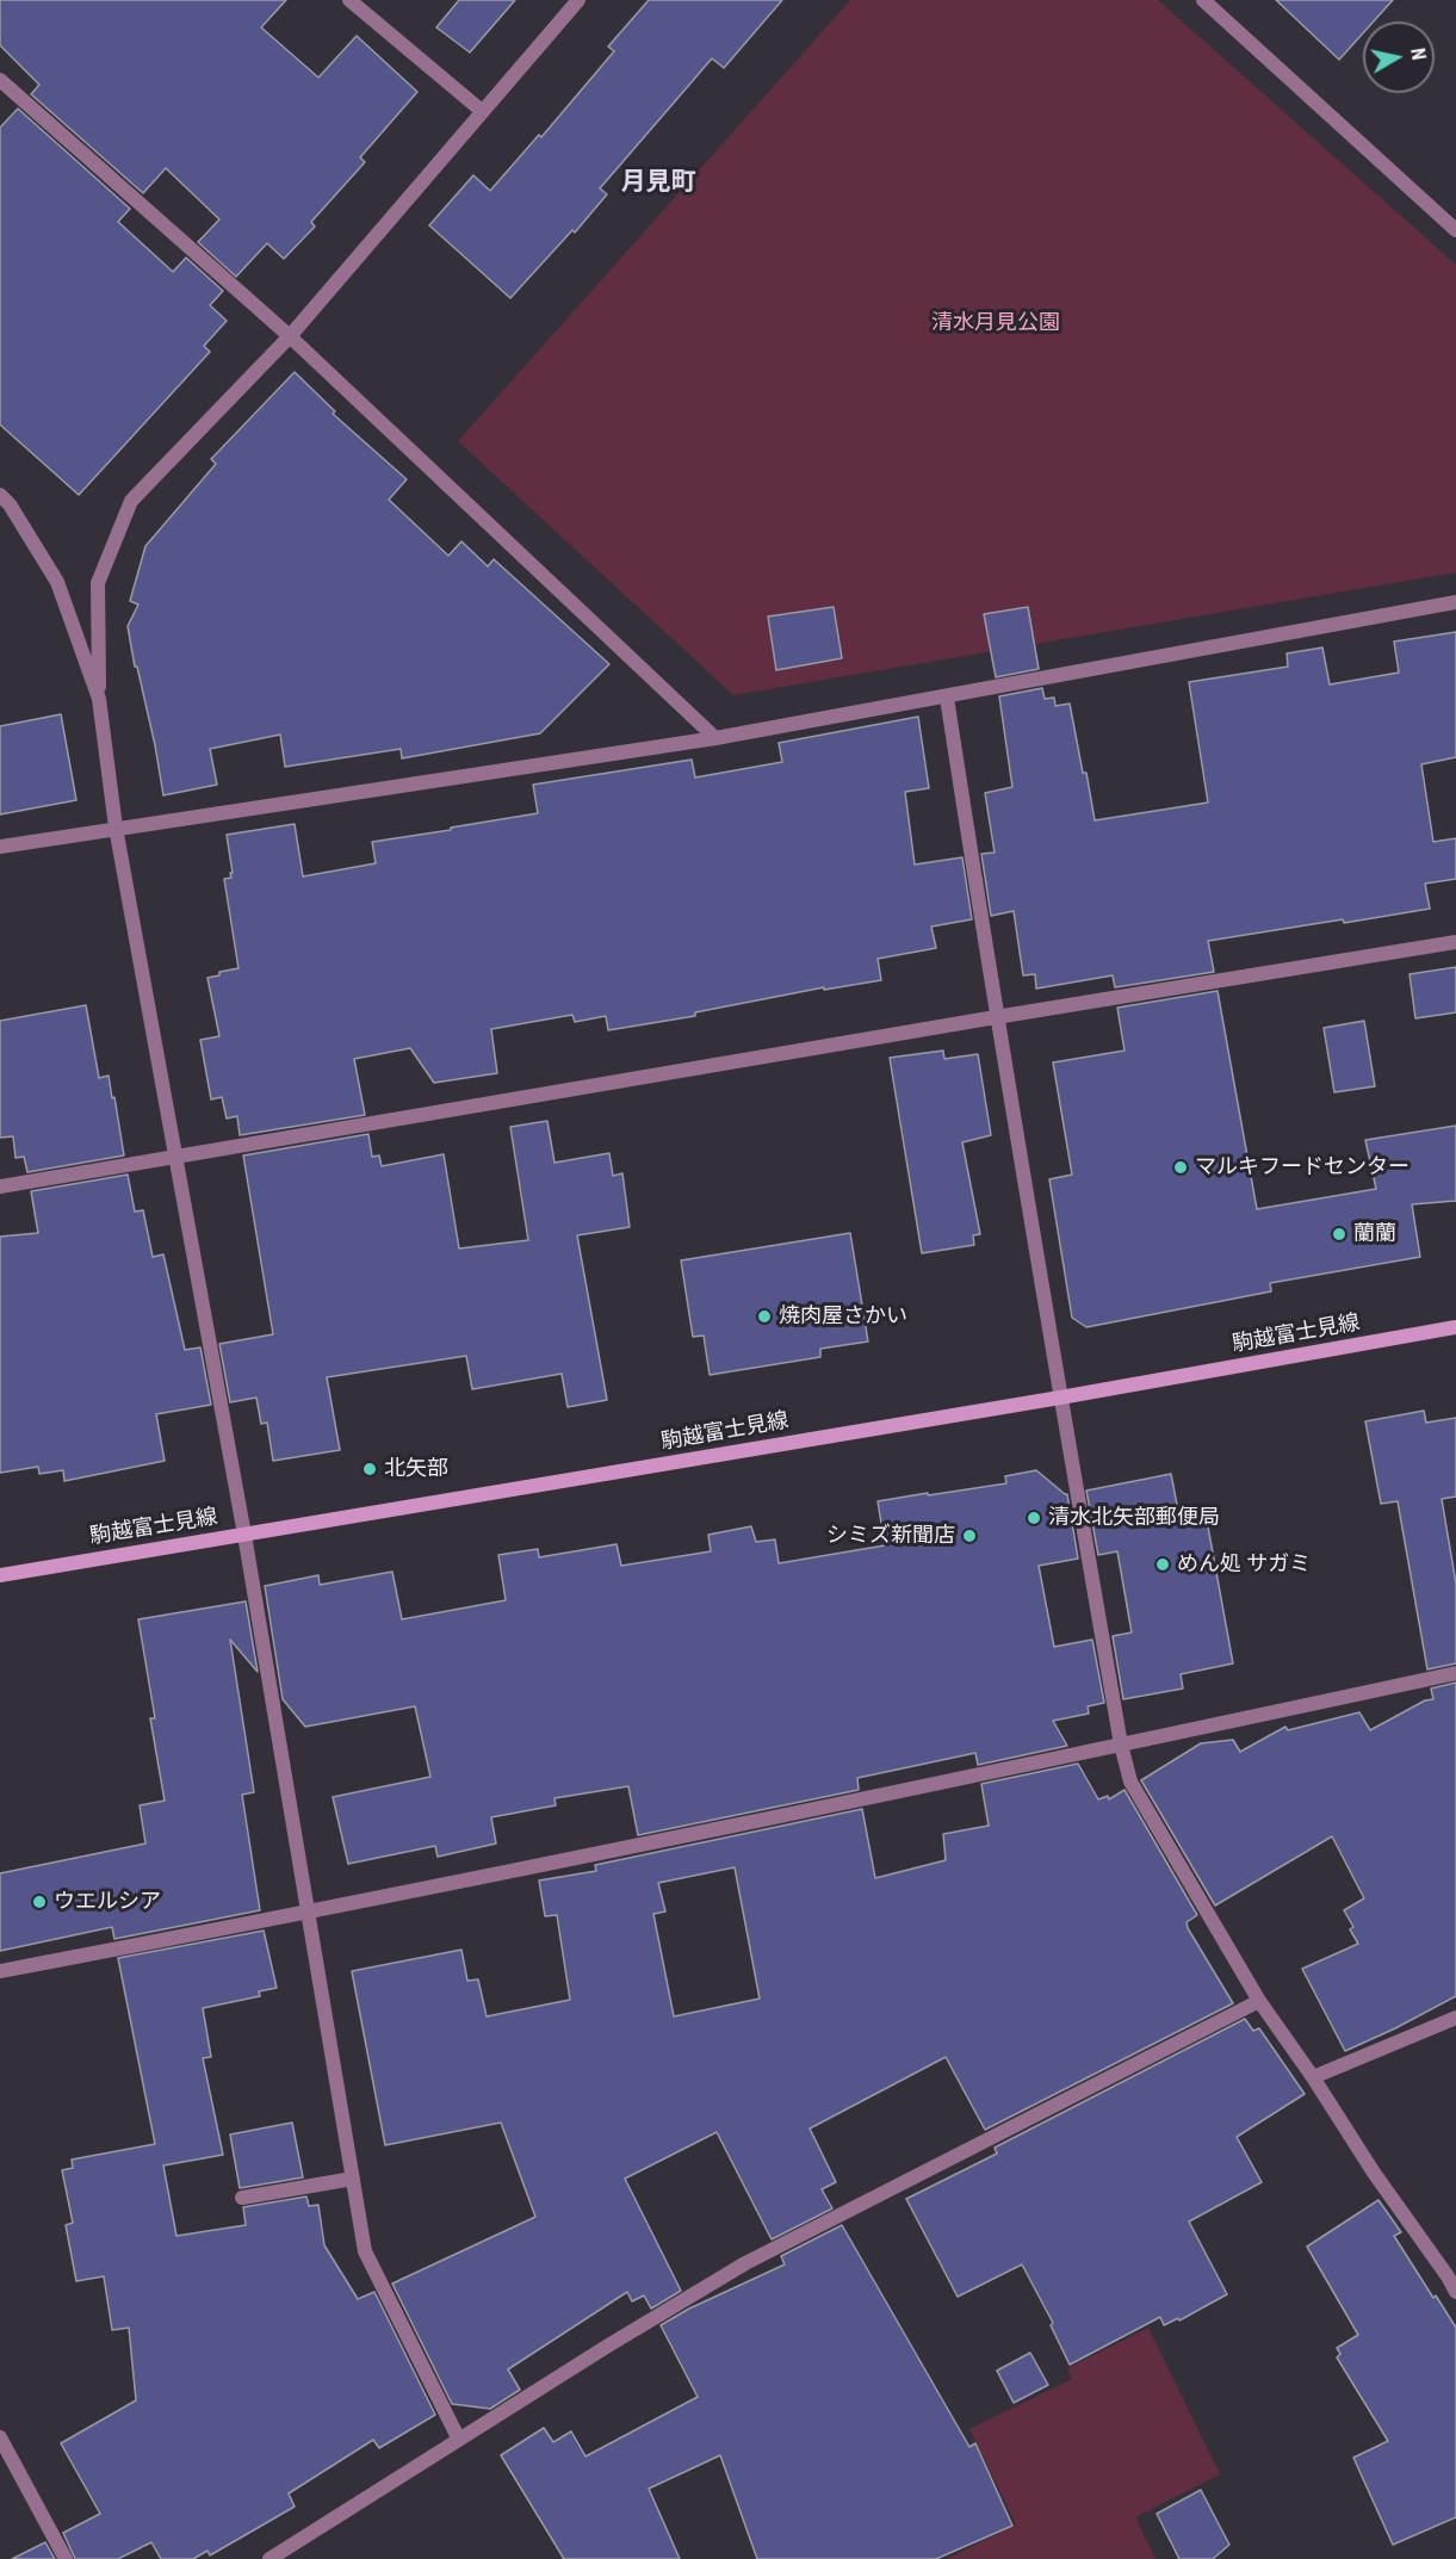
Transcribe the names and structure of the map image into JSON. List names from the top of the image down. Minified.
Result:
{"streets":{"main road":["駒越富士見線"]},"districts":["月見町"],"parks":["清水月見公園"],"places":["マルキフードセンター","蘭蘭","焼肉屋さかい","北矢部","清水北矢部郵便局","シミズ新聞店","めん処 サガミ","ウエルシア"],"north":"right"}
